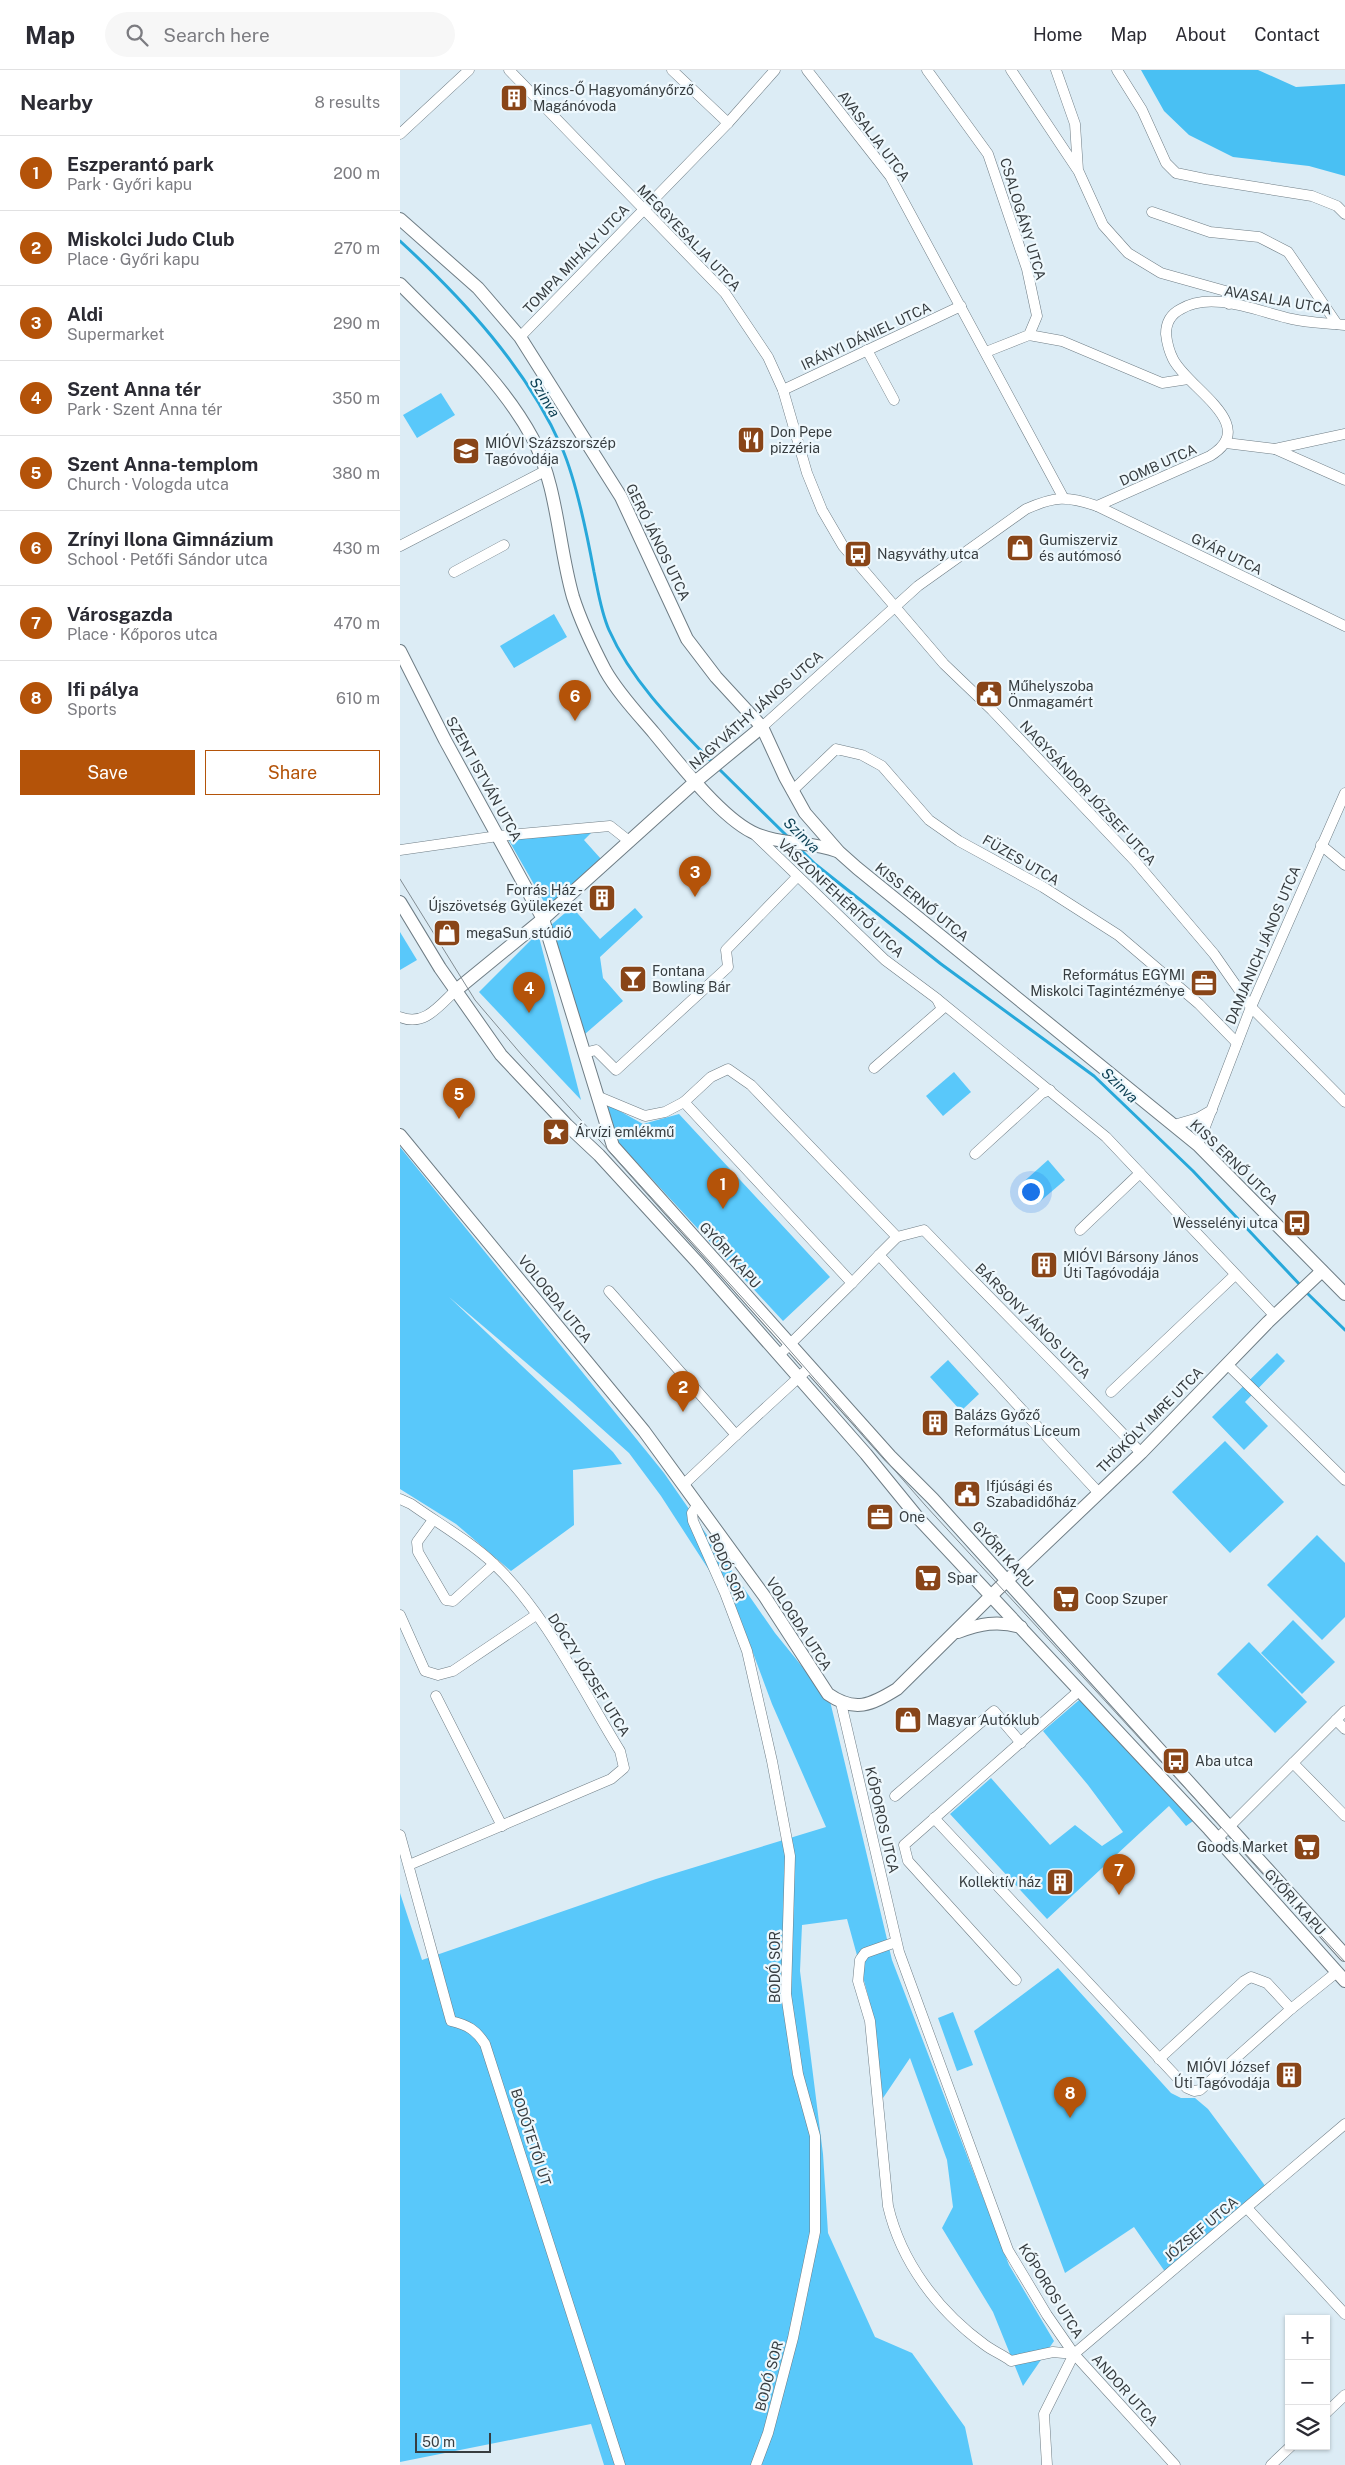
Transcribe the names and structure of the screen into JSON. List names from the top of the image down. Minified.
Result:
{"streets":{"street":["AVASALJA UTCA","CSALOGÁNY UTCA","MEGGYESALJA UTCA","TOMPA MIHÁLY UTCA","IRÁNYI DÁNIEL UTCA","DOMB UTCA","GERÓ JÁNOS UTCA","GYÁR UTCA","NAGYVÁTHY JÁNOS UTCA","SZENT ISTVÁN UTCA","NAGYSÁNDOR JÓZSEF UTCA","FÜZES UTCA","VÁSZONFEHÉRÍTŐ UTCA","KISS ERNŐ UTCA","DAMJANICH JÁNOS UTCA","GYŐRI KAPU","VOLOGDA UTCA","BÁRSONY JÁNOS UTCA","THÖKÖLY IMRE UTCA","BODÓ SOR","DÓCZY JÓZSEF UTCA","KŐPOROS UTCA","BODÓTETŐI ÚT","JÓZSEF UTCA","ANDOR UTCA"]},"crossings":[["AVASALJA UTCA","IRÁNYI DÁNIEL UTCA"],["AVASALJA UTCA","NAGYVÁTHY JÁNOS UTCA"],["MEGGYESALJA UTCA","TOMPA MIHÁLY UTCA"],["MEGGYESALJA UTCA","IRÁNYI DÁNIEL UTCA"],["MEGGYESALJA UTCA","NAGYVÁTHY JÁNOS UTCA"],["MEGGYESALJA UTCA","NAGYSÁNDOR JÓZSEF UTCA"],["TOMPA MIHÁLY UTCA","GERÓ JÁNOS UTCA"],["DOMB UTCA","GYÁR UTCA"],["DOMB UTCA","NAGYVÁTHY JÁNOS UTCA"],["GERÓ JÁNOS UTCA","NAGYVÁTHY JÁNOS UTCA"],["GERÓ JÁNOS UTCA","KISS ERNŐ UTCA"],["GYÁR UTCA","NAGYVÁTHY JÁNOS UTCA"],["NAGYVÁTHY JÁNOS UTCA","SZENT ISTVÁN UTCA"],["NAGYVÁTHY JÁNOS UTCA","NAGYSÁNDOR JÓZSEF UTCA"],["NAGYVÁTHY JÁNOS UTCA","KISS ERNŐ UTCA"],["NAGYVÁTHY JÁNOS UTCA","GYŐRI KAPU"],["SZENT ISTVÁN UTCA","GYŐRI KAPU"],["NAGYSÁNDOR JÓZSEF UTCA","DAMJANICH JÁNOS UTCA"],["FÜZES UTCA","KISS ERNŐ UTCA"],["FÜZES UTCA","DAMJANICH JÁNOS UTCA"],["VÁSZONFEHÉRÍTŐ UTCA","KISS ERNŐ UTCA"],["VÁSZONFEHÉRÍTŐ UTCA","THÖKÖLY IMRE UTCA"],["KISS ERNŐ UTCA","DAMJANICH JÁNOS UTCA"],["KISS ERNŐ UTCA","THÖKÖLY IMRE UTCA"],["GYŐRI KAPU","THÖKÖLY IMRE UTCA"],["GYŐRI KAPU","KŐPOROS UTCA"],["VOLOGDA UTCA","THÖKÖLY IMRE UTCA"],["VOLOGDA UTCA","BODÓ SOR"],["VOLOGDA UTCA","KŐPOROS UTCA"],["BÁRSONY JÁNOS UTCA","THÖKÖLY IMRE UTCA"],["THÖKÖLY IMRE UTCA","KŐPOROS UTCA"],["DÓCZY JÓZSEF UTCA","BODÓTETŐI ÚT"],["KŐPOROS UTCA","JÓZSEF UTCA"],["KŐPOROS UTCA","ANDOR UTCA"],["JÓZSEF UTCA","ANDOR UTCA"]],"water":["Szinva"],"places":{"building":["Kincs-Ő Hagyományőrző Magánóvoda","Forrás Ház - Újszövetség Gyülekezet","MIÓVI Bársony János Úti Tagóvodája","Balázs Győző Református Líceum","Kollektív ház","MIÓVI József Úti Tagóvodája"],"restaurant":["Don Pepe pizzéria"],"school or university":["MIÓVI Százszorszép Tagóvodája"],"shop":["Gumiszerviz és autómosó","megaSun stúdió","Magyar Autóklub"],"bus stop":["Nagyváthy utca","Wesselényi utca","Aba utca"],"public building":["Műhelyszoba Önmagamért","Ifjúsági és Szabadidőház"],"bar":["Fontana Bowling Bár"],"office":["Református EGYMI Miskolci Tagintézménye","One"],"place":["Árvízi emlékmű"],"supermarket":["Spar","Coop Szuper","Goods Market"]},"scale_bar":"50 m","page":{"header":"Map","search":"Search here","nav":["Home","Map","About","Contact"],"heading":["Nearby","8 results"],"list":[{"mark":"1","name":"Eszperantó park","note":"Park · Győri kapu","value":"200 m"},{"mark":"2","name":"Miskolci Judo Club","note":"Place · Győri kapu","value":"270 m"},{"mark":"3","name":"Aldi","note":"Supermarket","value":"290 m"},{"mark":"4","name":"Szent Anna tér","note":"Park · Szent Anna tér","value":"350 m"},{"mark":"5","name":"Szent Anna-templom","note":"Church · Vologda utca","value":"380 m"},{"mark":"6","name":"Zrínyi Ilona Gimnázium","note":"School · Petőfi Sándor utca","value":"430 m"},{"mark":"7","name":"Városgazda","note":"Place · Kőporos utca","value":"470 m"},{"mark":"8","name":"Ifi pálya","note":"Sports","value":"610 m"}],"pins":["6","3","4","5","1","2","7","8"],"buttons":["Save","Share"],"map_buttons":["+","−"],"scale":"50 m"}}
